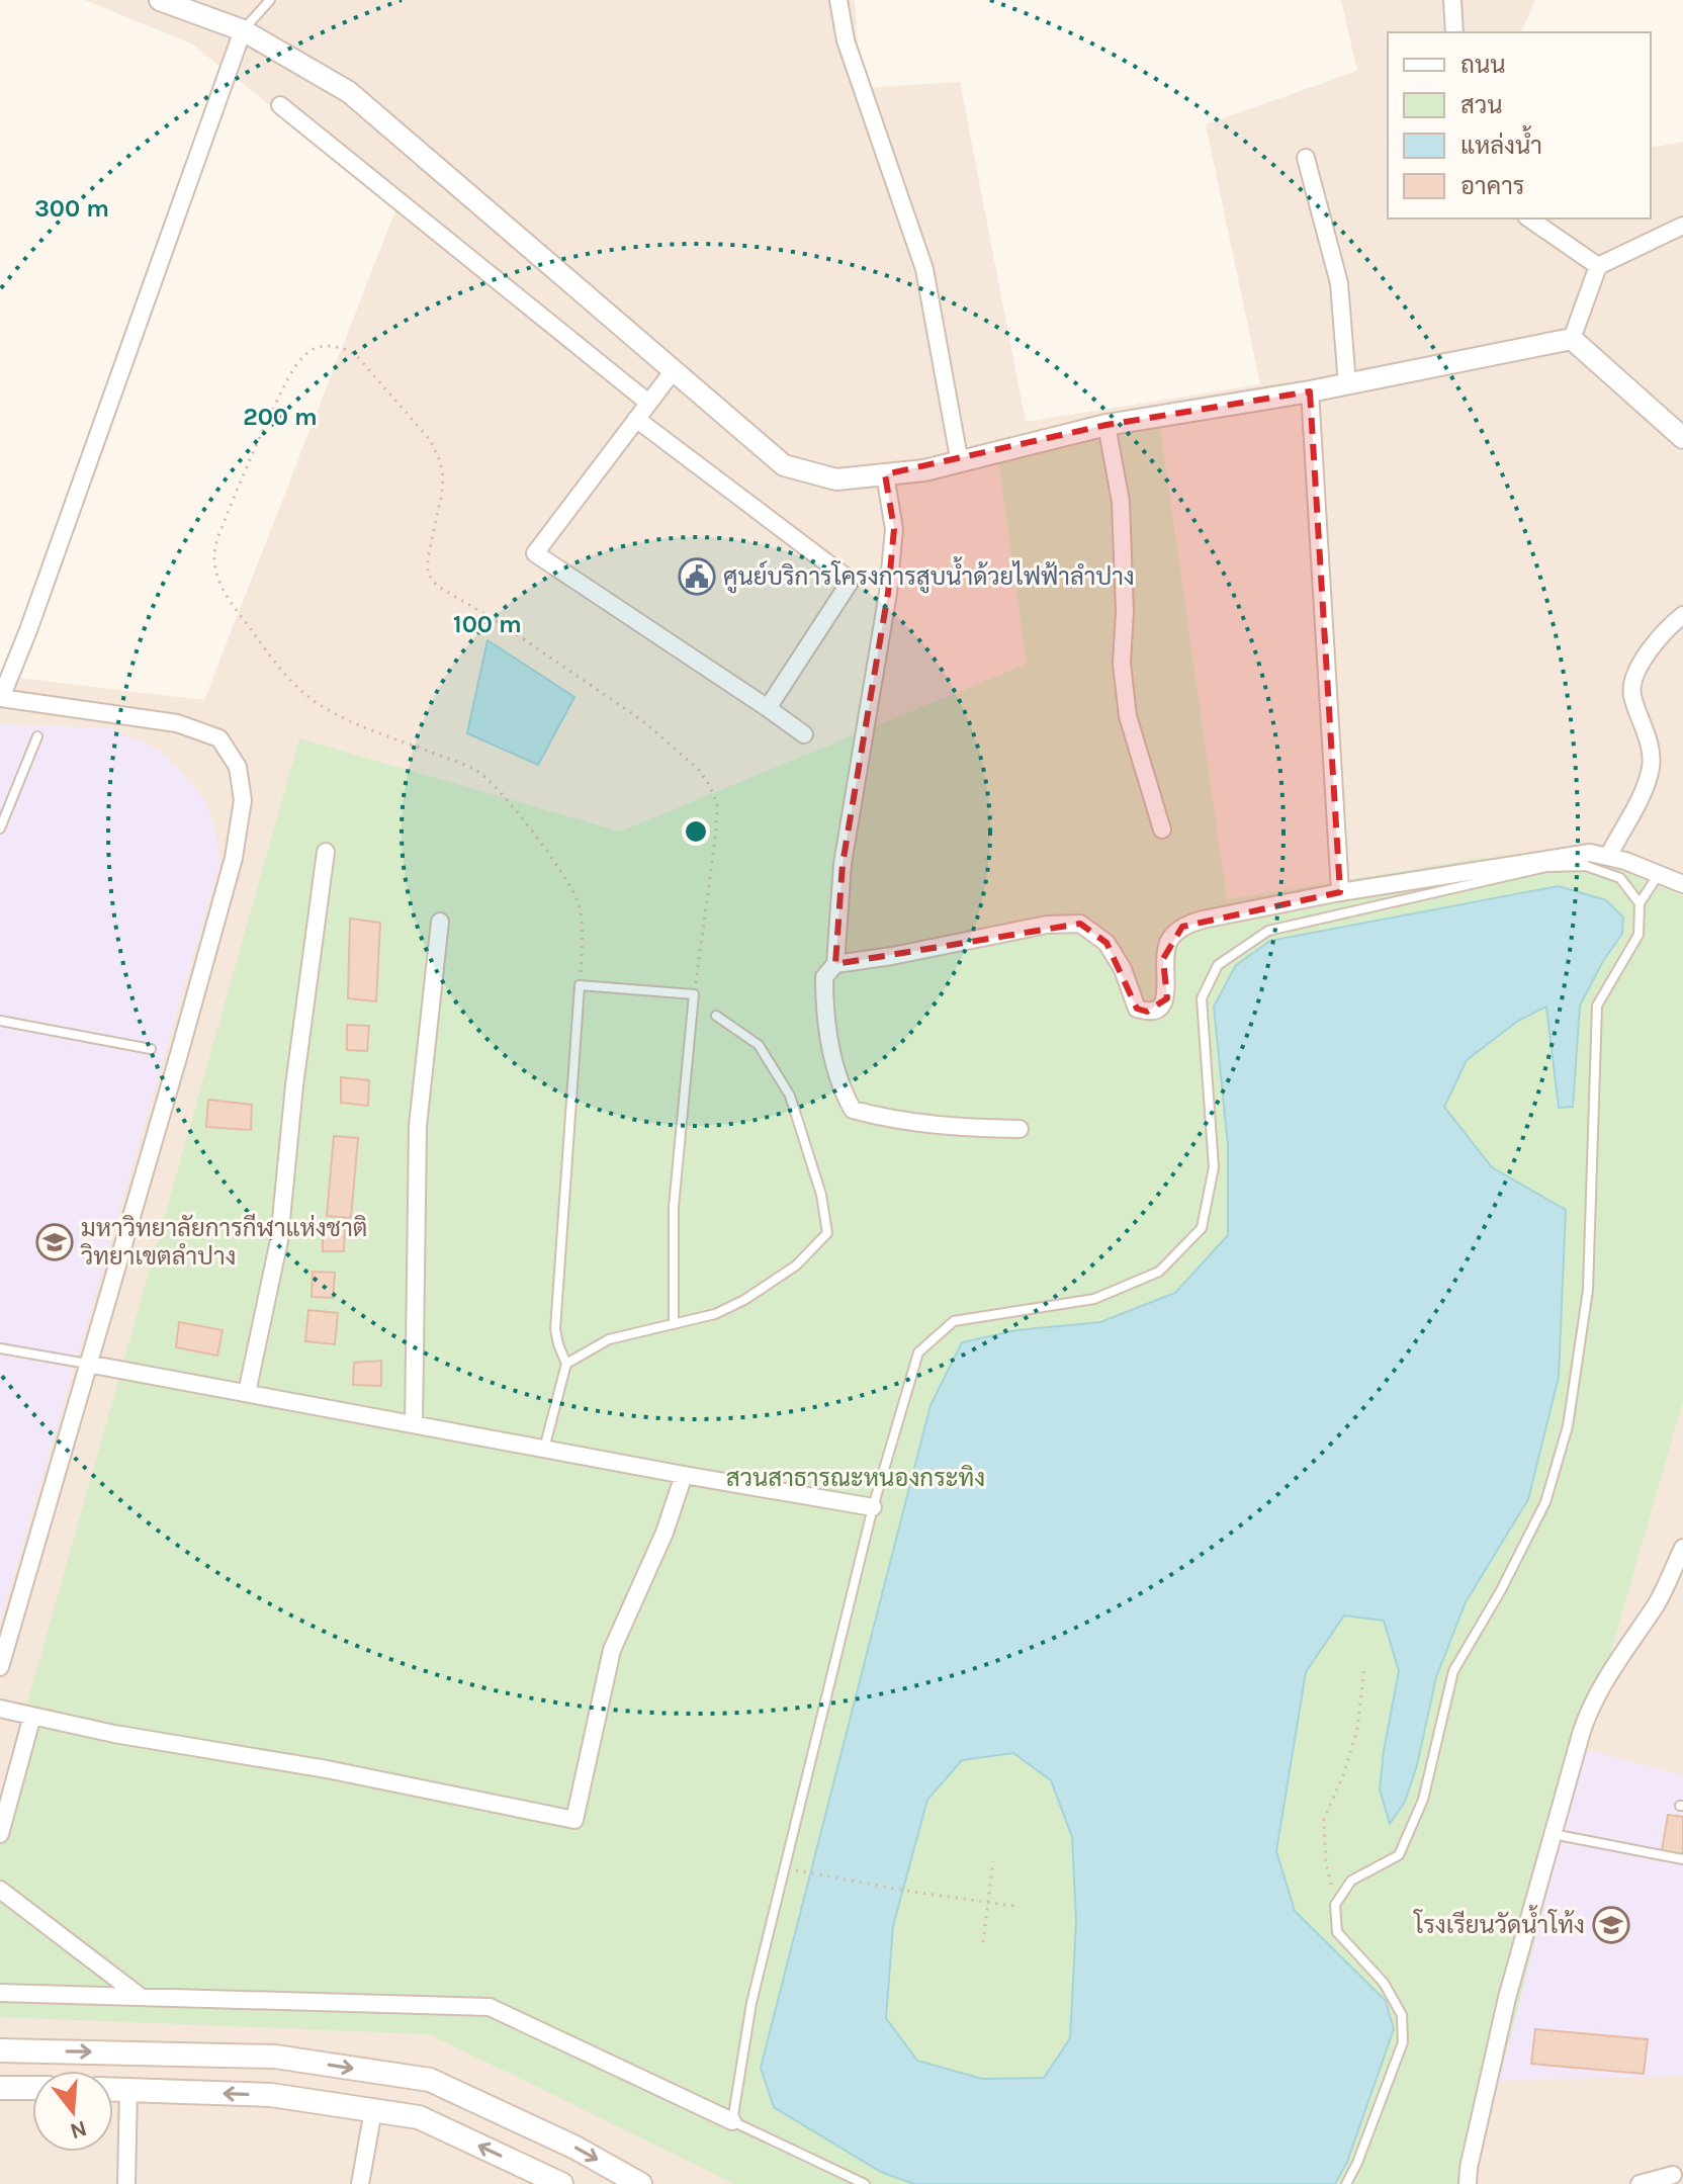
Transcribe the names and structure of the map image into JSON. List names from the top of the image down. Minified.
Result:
{"parks":["สวนสาธารณะหนองกระทิง"],"places":{"public building":["ศูนย์บริการโครงการสูบน้ำด้วยไฟฟ้าลําปาง"],"school or university":["มหาวิทยาลัยการกีฬาแห่งชาติ วิทยาเขตลำปาง","โรงเรียนวัดน้ำโท้ง"]},"legend":["ถนน","สวน","แหล่งน้ำ","อาคาร"],"north":"bottom","rings":["300 m","200 m","100 m"]}
